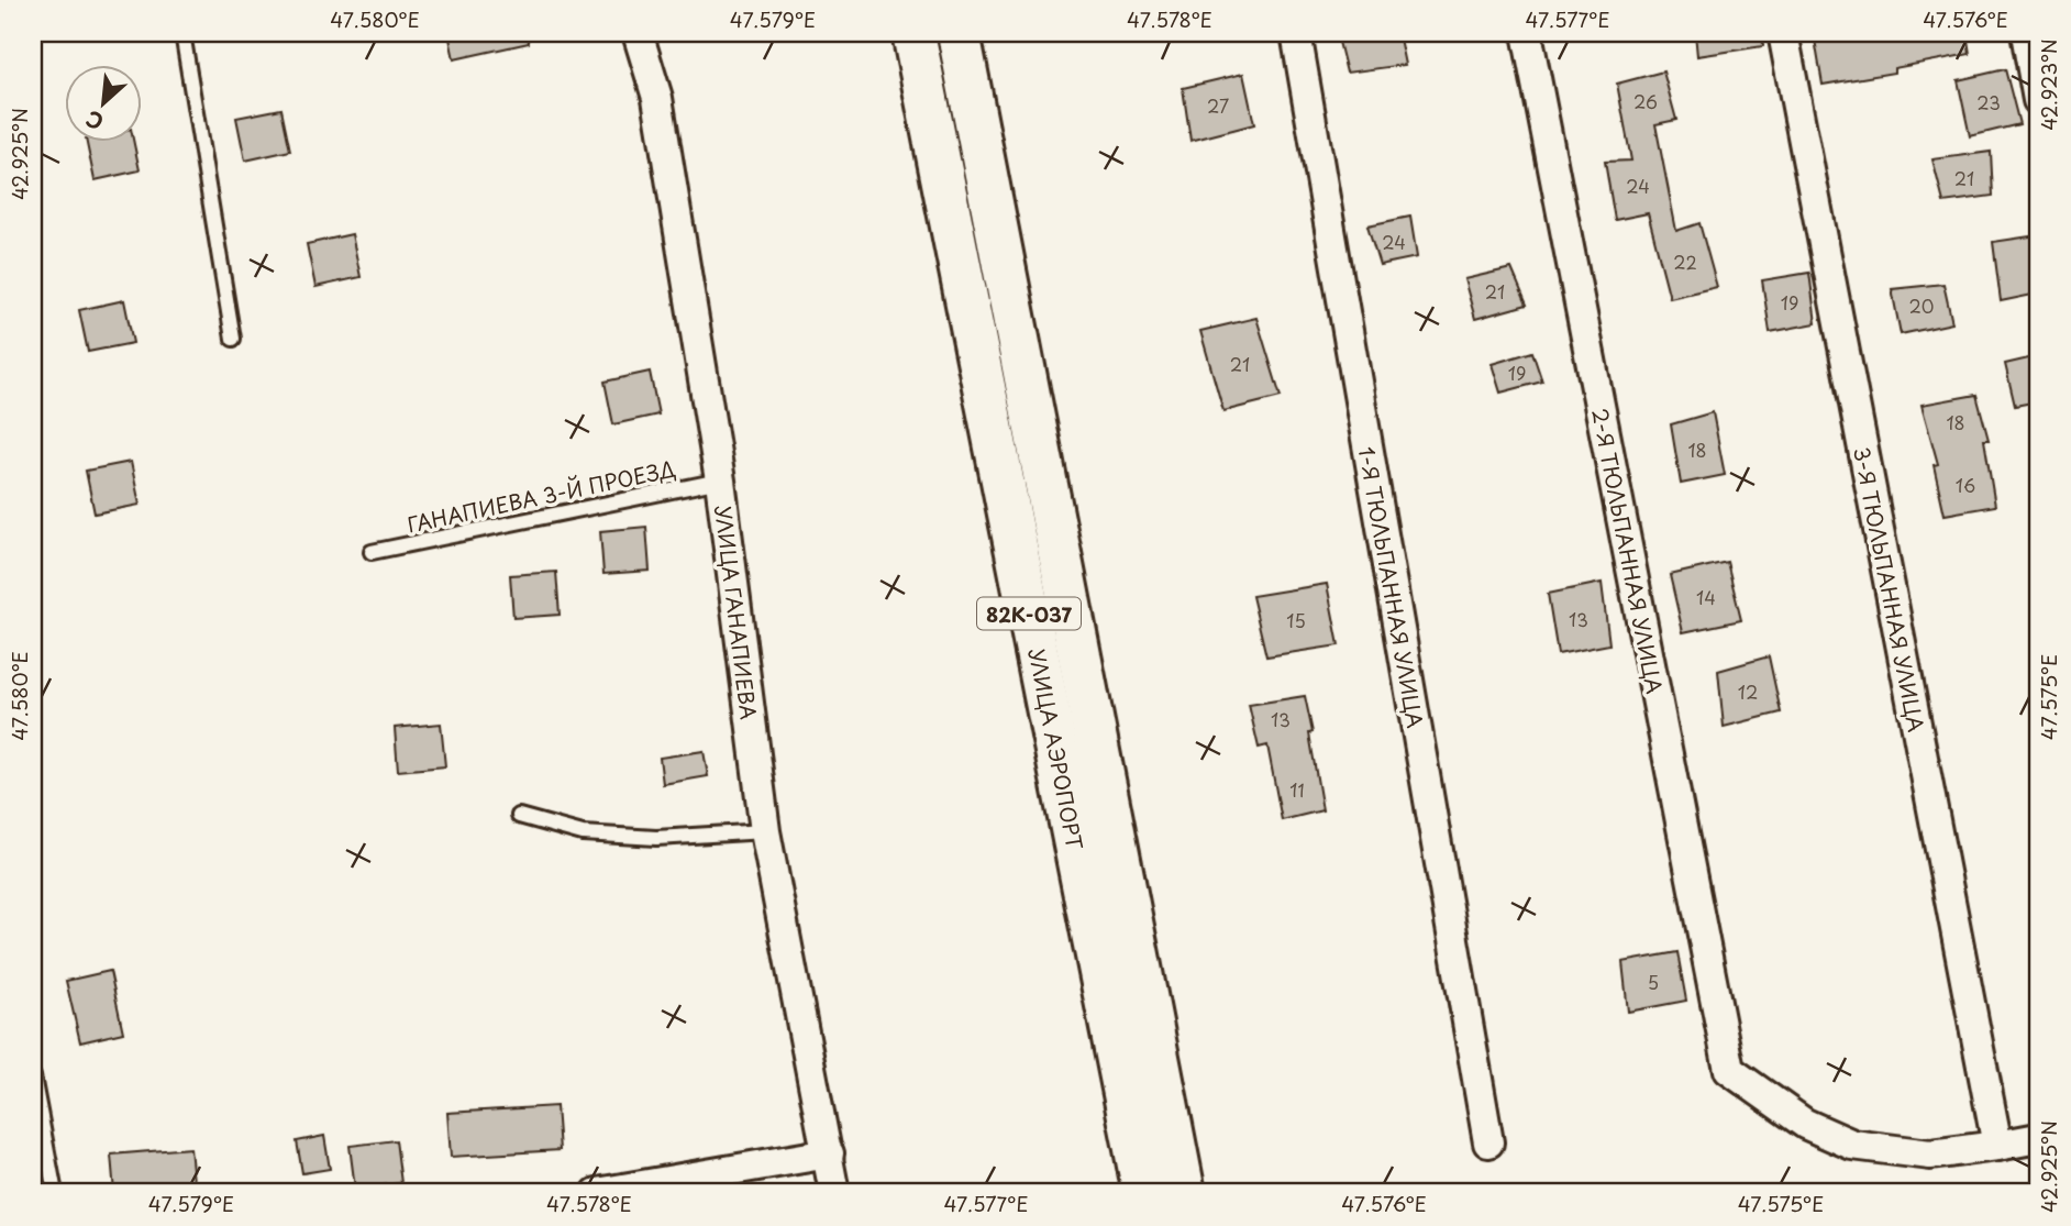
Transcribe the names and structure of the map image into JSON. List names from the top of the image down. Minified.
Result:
{"streets":{"main road":["82К-037","УЛИЦА АЭРОПОРТ"],"street":["2-Я ТЮЛЬПАННАЯ УЛИЦА","1-Я ТЮЛЬПАННАЯ УЛИЦА","3-Я ТЮЛЬПАННАЯ УЛИЦА","УЛИЦА ГАНАПИЕВА"],"lane":["ГАНАПИЕВА 3-Й ПРОЕЗД"]},"crossings":[["ГАНАПИЕВА 3-Й ПРОЕЗД","УЛИЦА ГАНАПИЕВА"],["2-Я ТЮЛЬПАННАЯ УЛИЦА","3-Я ТЮЛЬПАННАЯ УЛИЦА"]],"house_numbers":["26","23","27","21","24","24","22","21","19","20","21","19","18","18","16","14","13","15","12","13","11","5"],"north":"bottom left","coordinates":["47.580°E","47.579°E","47.578°E","47.577°E","47.576°E","42.923°N","42.925°N","47.575°E"]}
